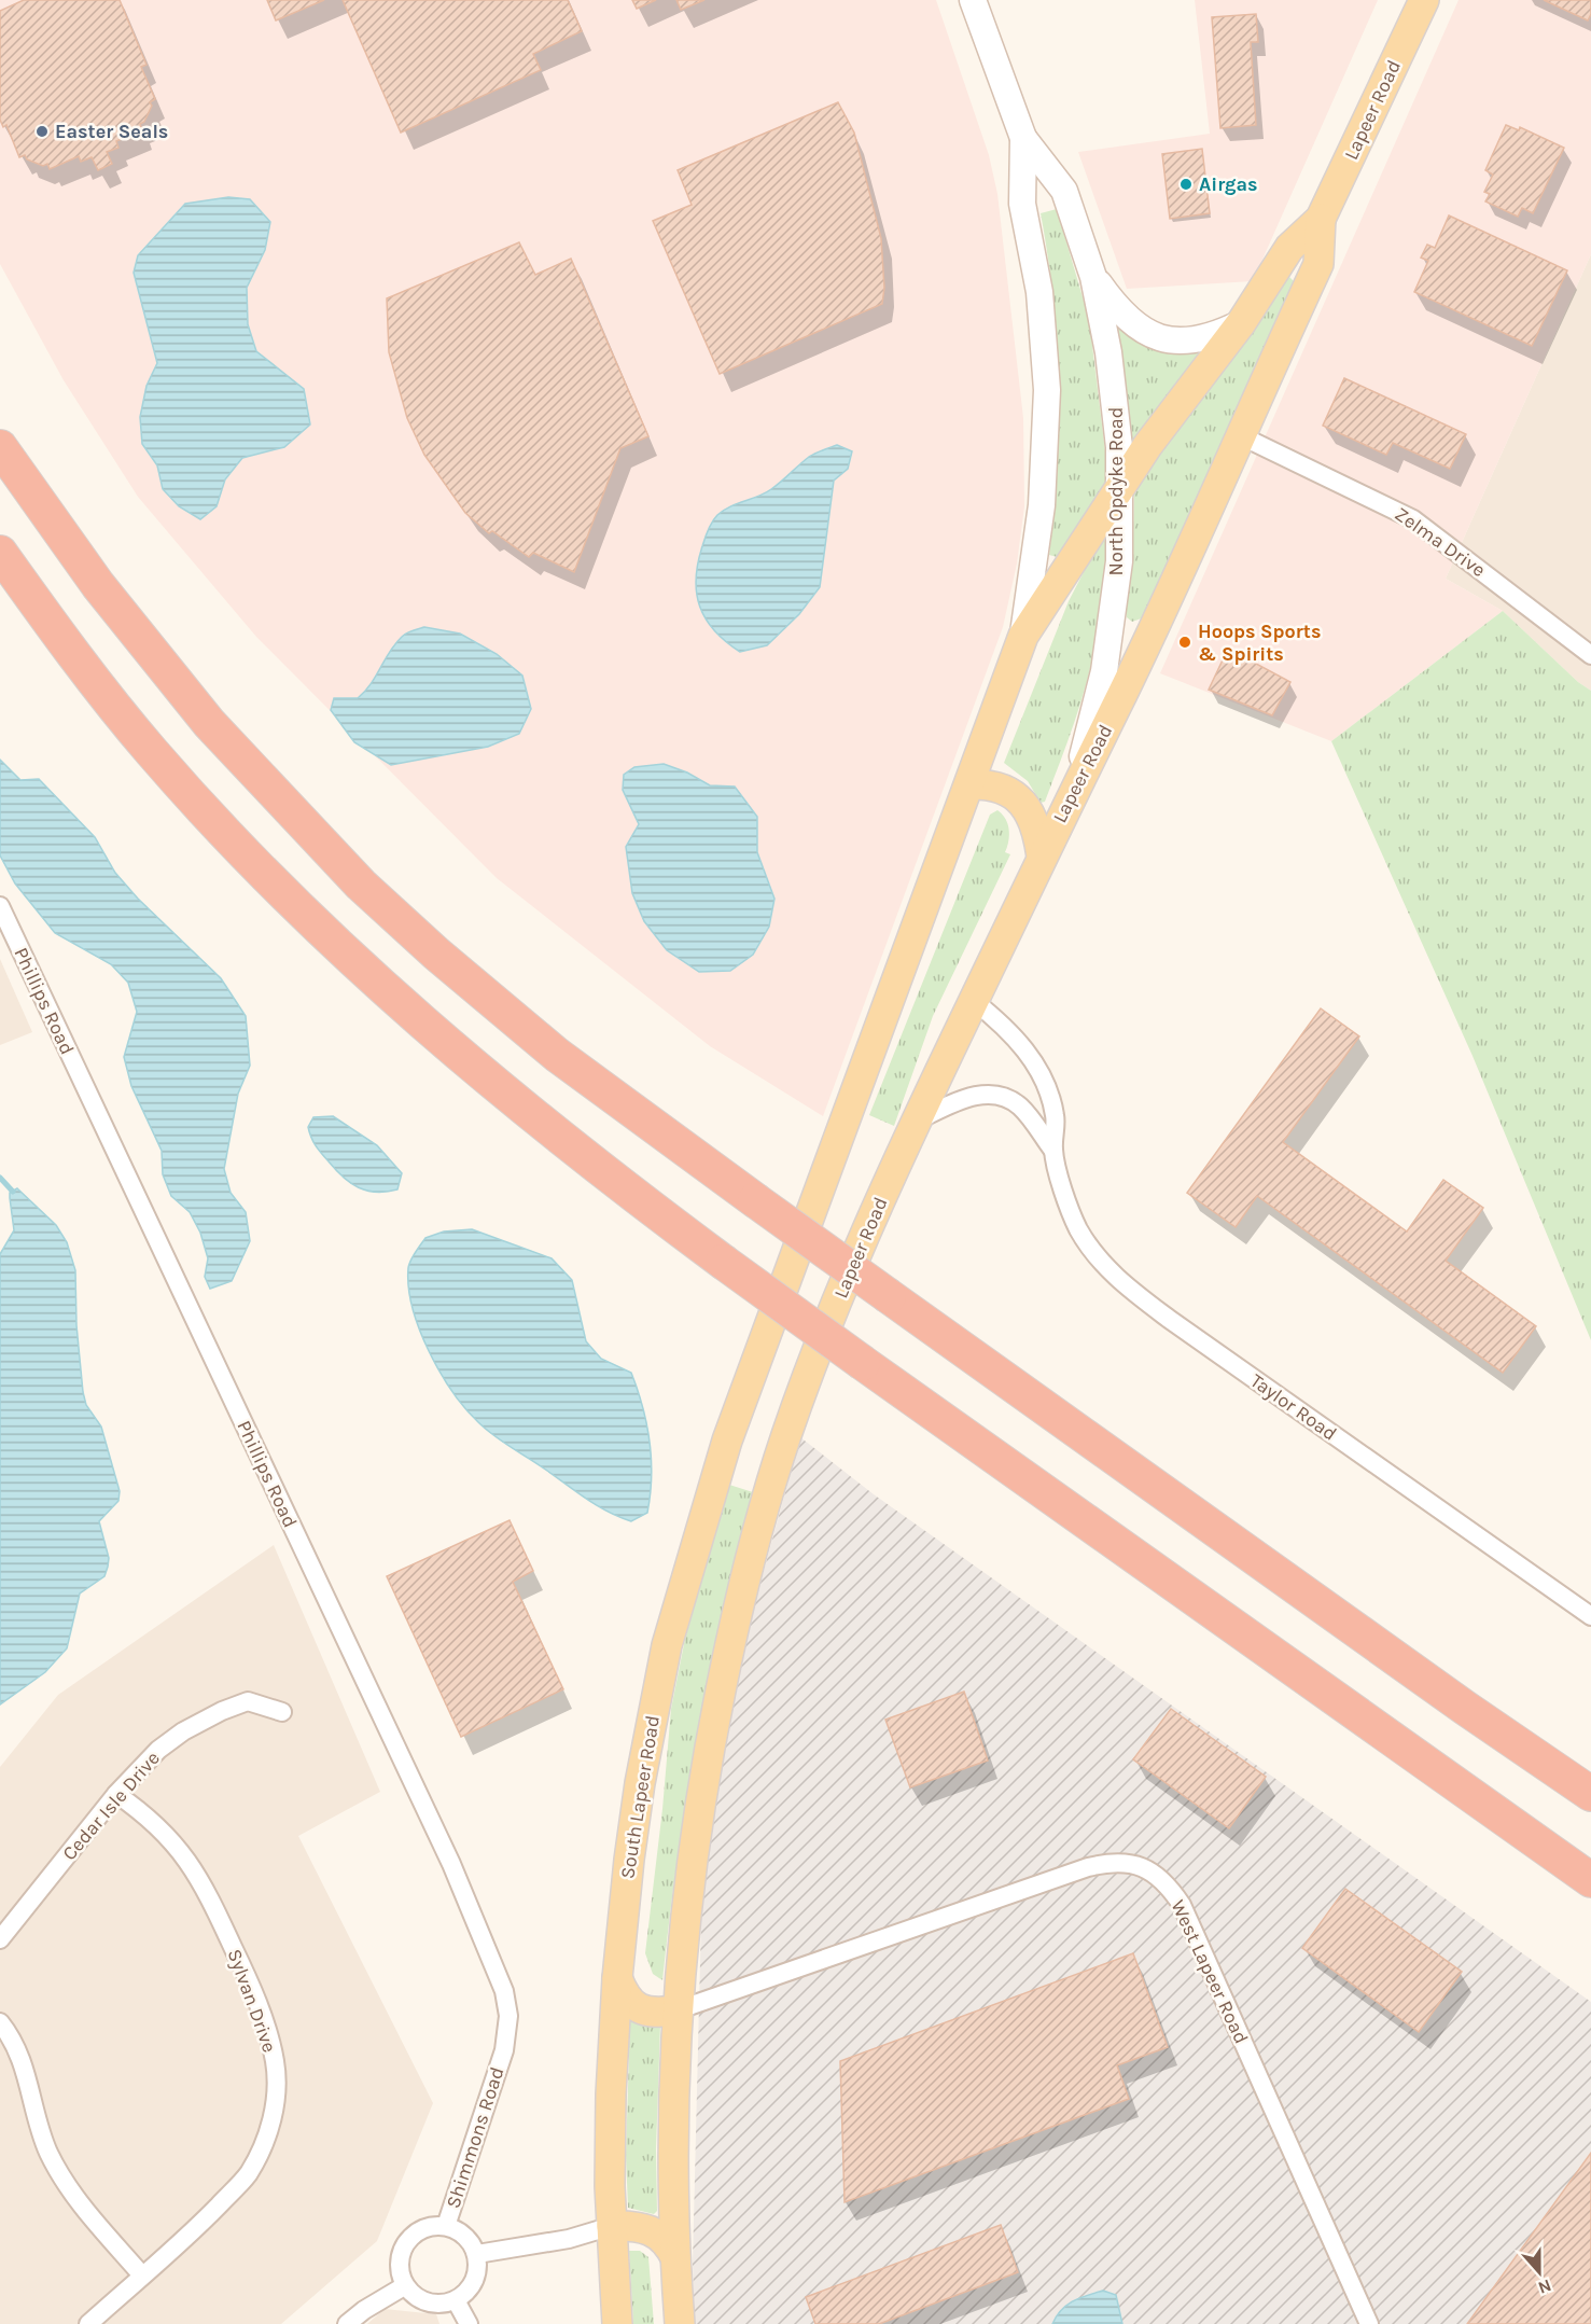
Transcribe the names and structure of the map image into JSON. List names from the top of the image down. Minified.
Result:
{"streets":{"main road":["Lapeer Road","North Opdyke Road","South Lapeer Road"],"street":["Zelma Drive","Phillips Road","Taylor Road","Cedar Isle Drive","West Lapeer Road","Sylvan Drive","Shimmons Road"]},"crossings":[["Lapeer Road","North Opdyke Road"],["Lapeer Road","Zelma Drive"],["Lapeer Road","Taylor Road"],["Lapeer Road","South Lapeer Road"],["Lapeer Road","West Lapeer Road"],["Phillips Road","Shimmons Road"],["Cedar Isle Drive","Sylvan Drive"]],"places":["Easter Seals","Airgas","Hoops Sports & Spirits"],"north":"bottom"}
